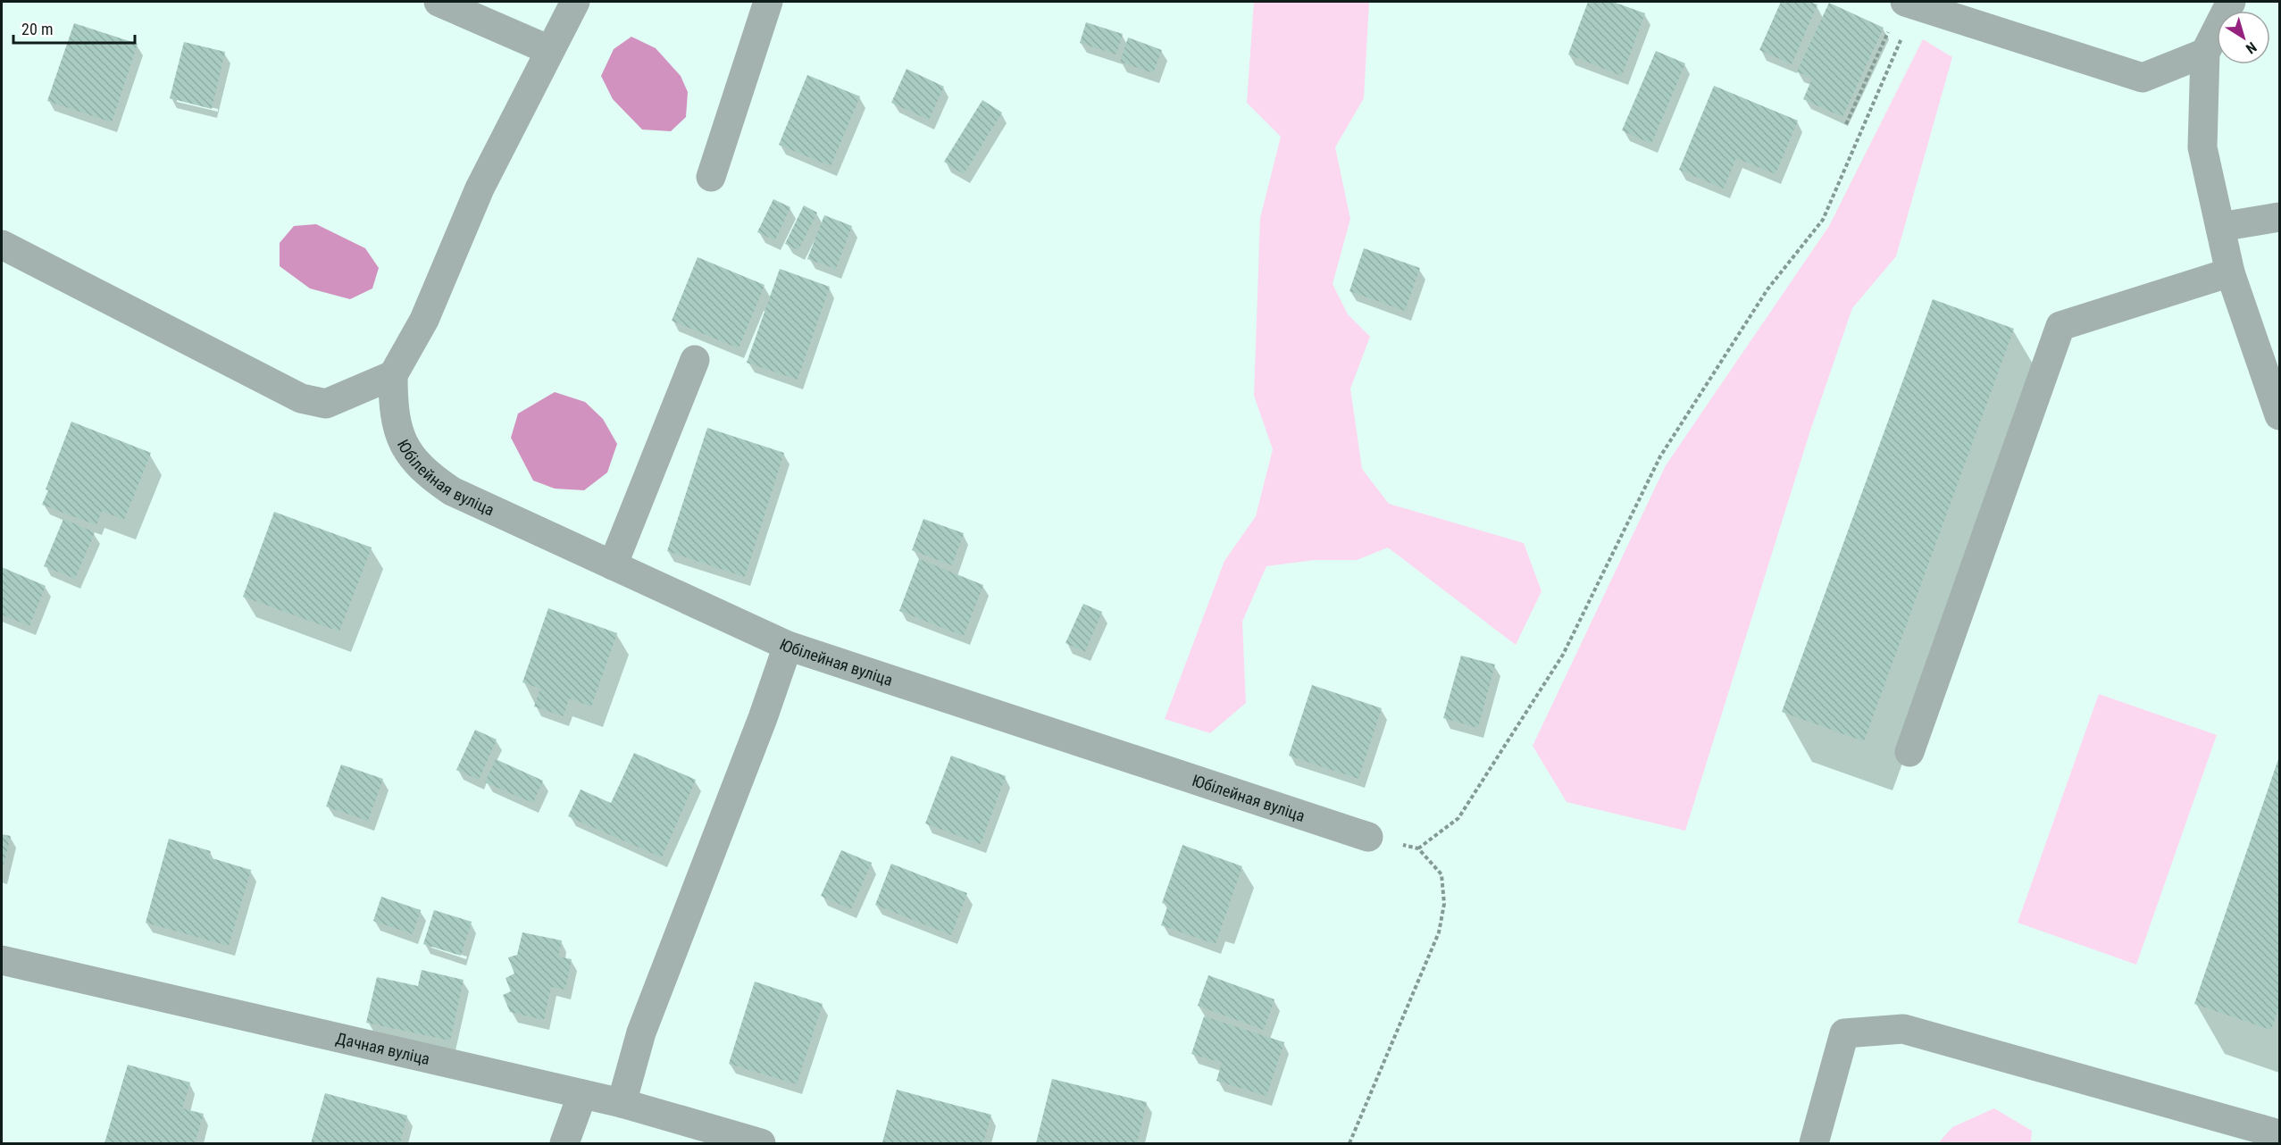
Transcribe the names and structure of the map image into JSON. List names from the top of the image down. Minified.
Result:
{"streets":{"street":["Юбілейная вуліца","Дачная вуліца"]},"scale_bar":"20 m","north":"bottom right"}
